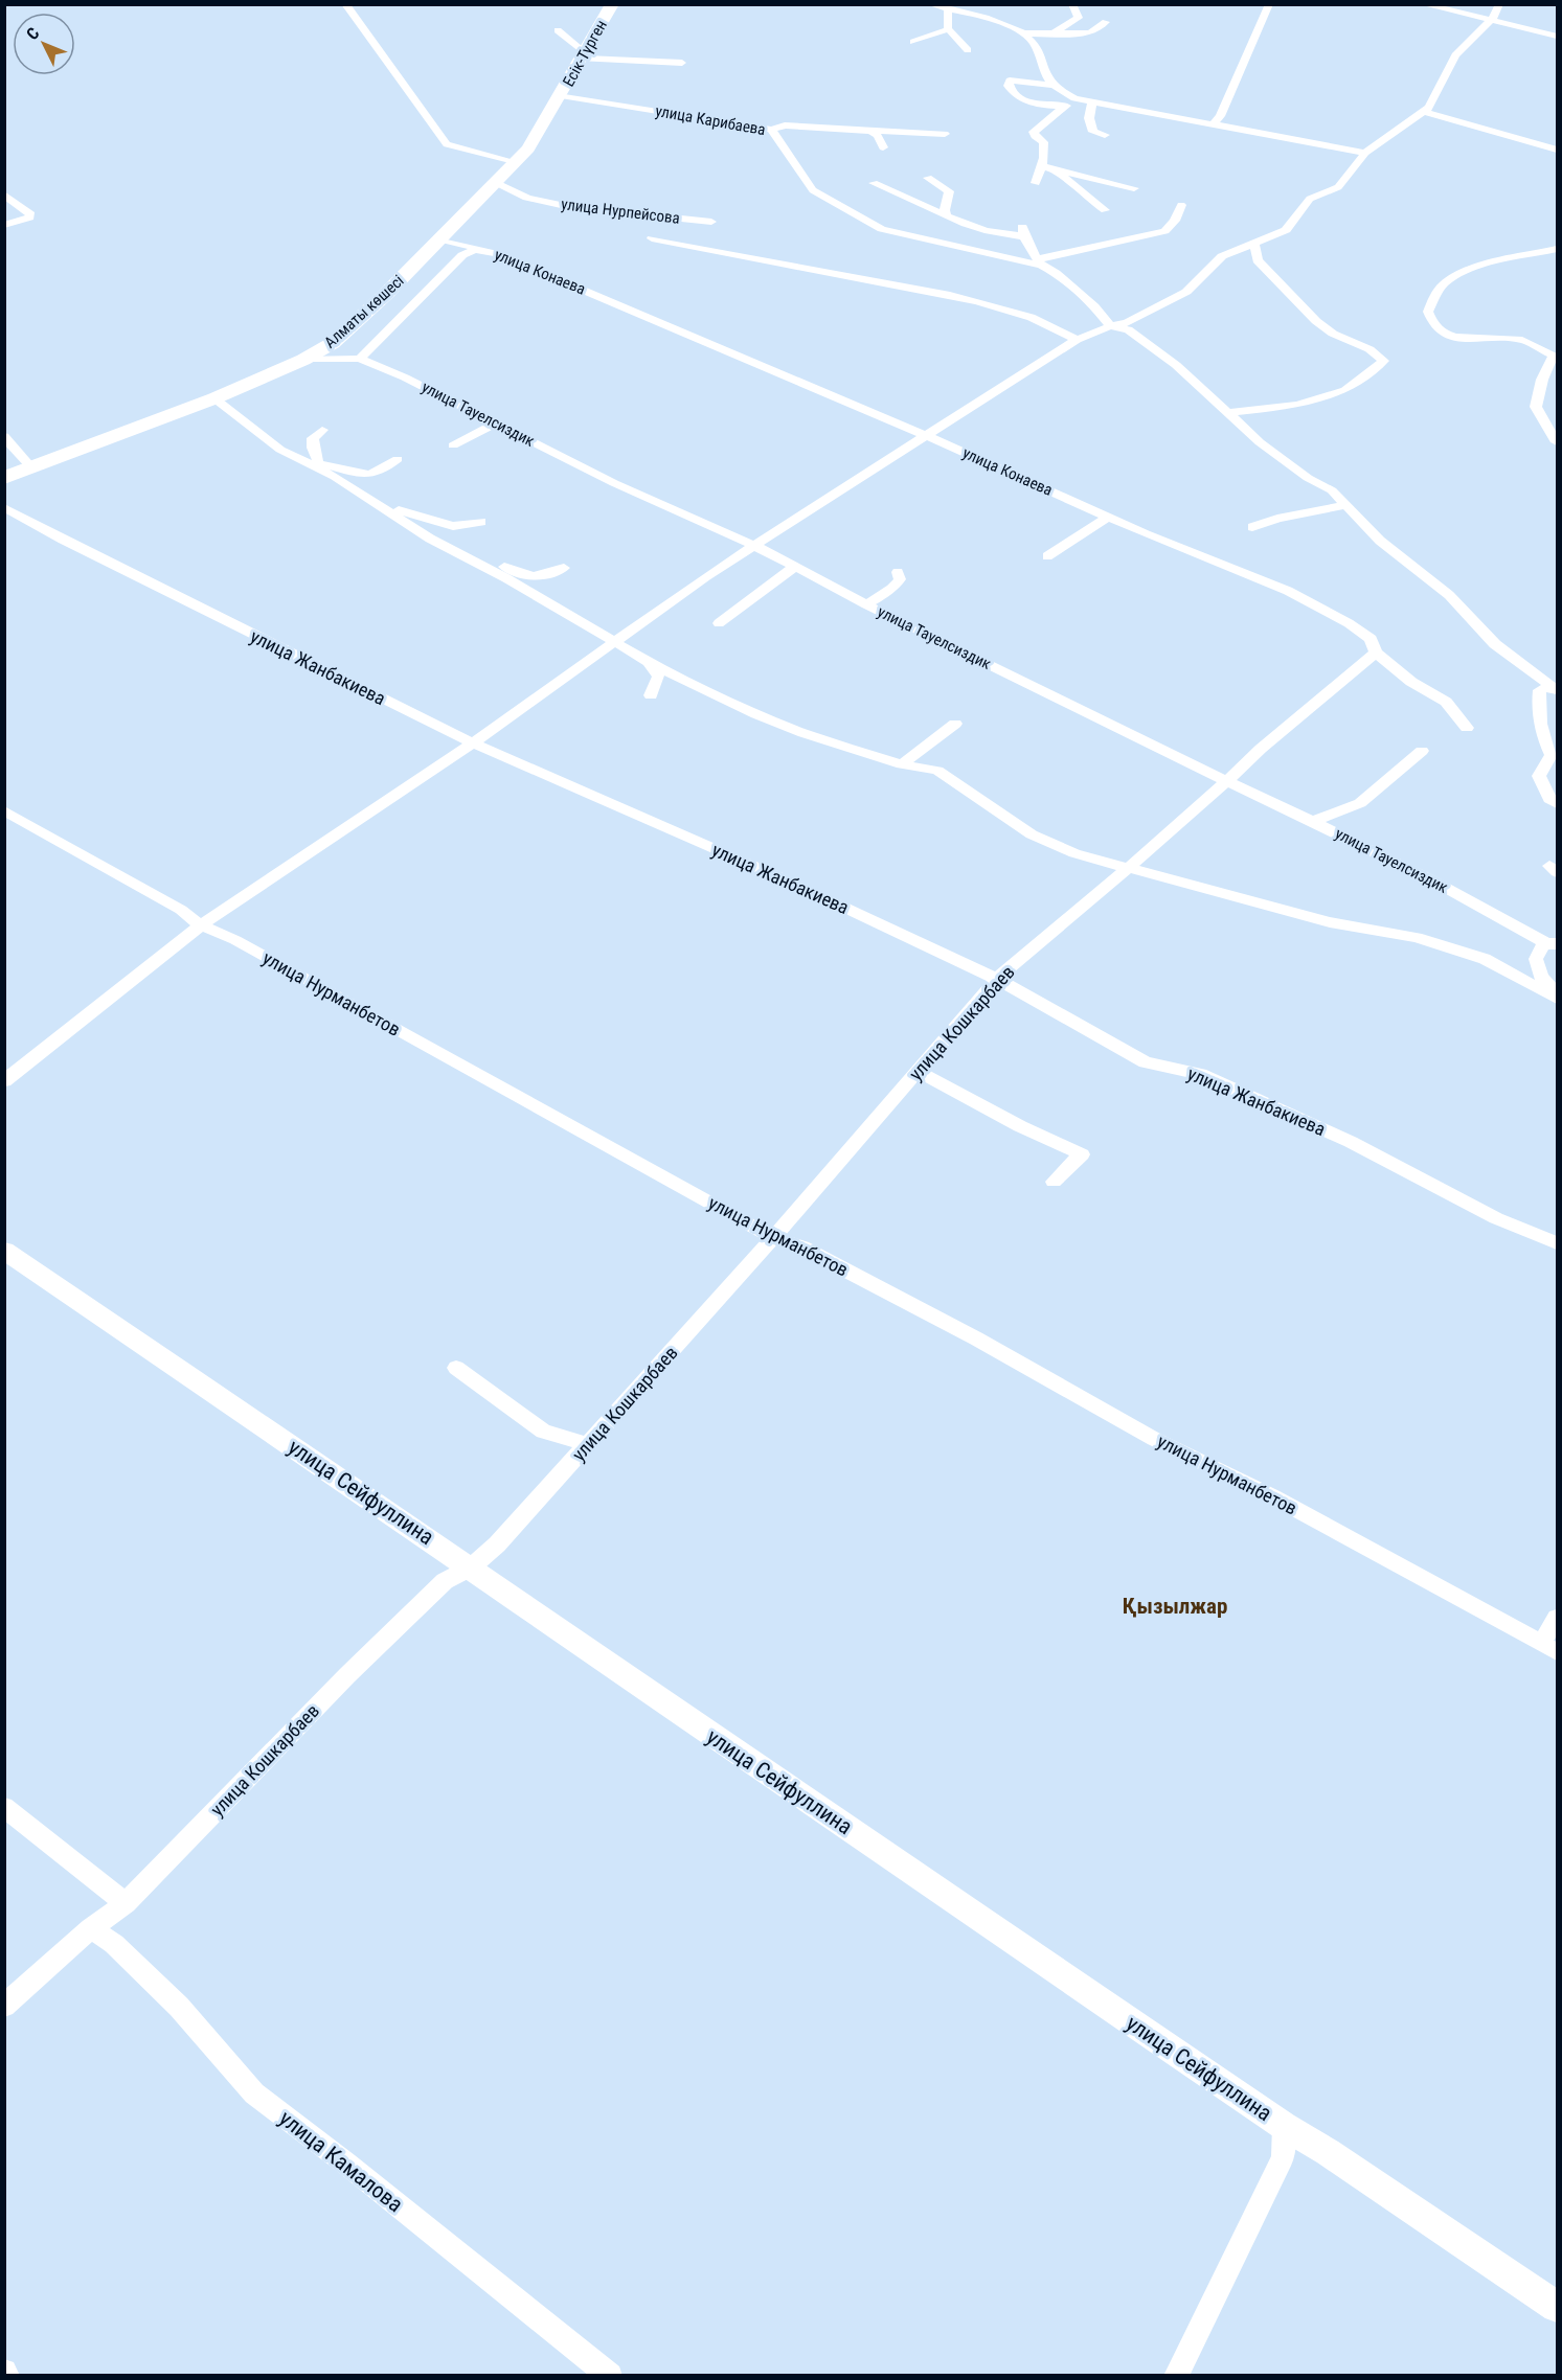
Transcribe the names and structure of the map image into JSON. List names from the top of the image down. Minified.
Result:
{"streets":{"main road":["Есік-Түрген","Алматы көшесі"],"street":["улица Карибаева","улица Нурпейсова","улица Конаева","улица Тауелсиздик","улица Жанбакиева","улица Нурманбетов","улица Кошкарбаев","улица Сейфуллина","улица Камалова"]},"crossings":[["Есік-Түрген","улица Карибаева"],["Есік-Түрген","Алматы көшесі"],["улица Карибаева","Алматы көшесі"],["улица Нурпейсова","Алматы көшесі"],["улица Конаева","Алматы көшесі"],["Алматы көшесі","улица Тауелсиздик"],["улица Тауелсиздик","улица Кошкарбаев"],["улица Жанбакиева","улица Кошкарбаев"],["улица Нурманбетов","улица Кошкарбаев"],["улица Кошкарбаев","улица Сейфуллина"],["улица Кошкарбаев","улица Камалова"]],"districts":["Қызылжар"],"north":"top left"}
